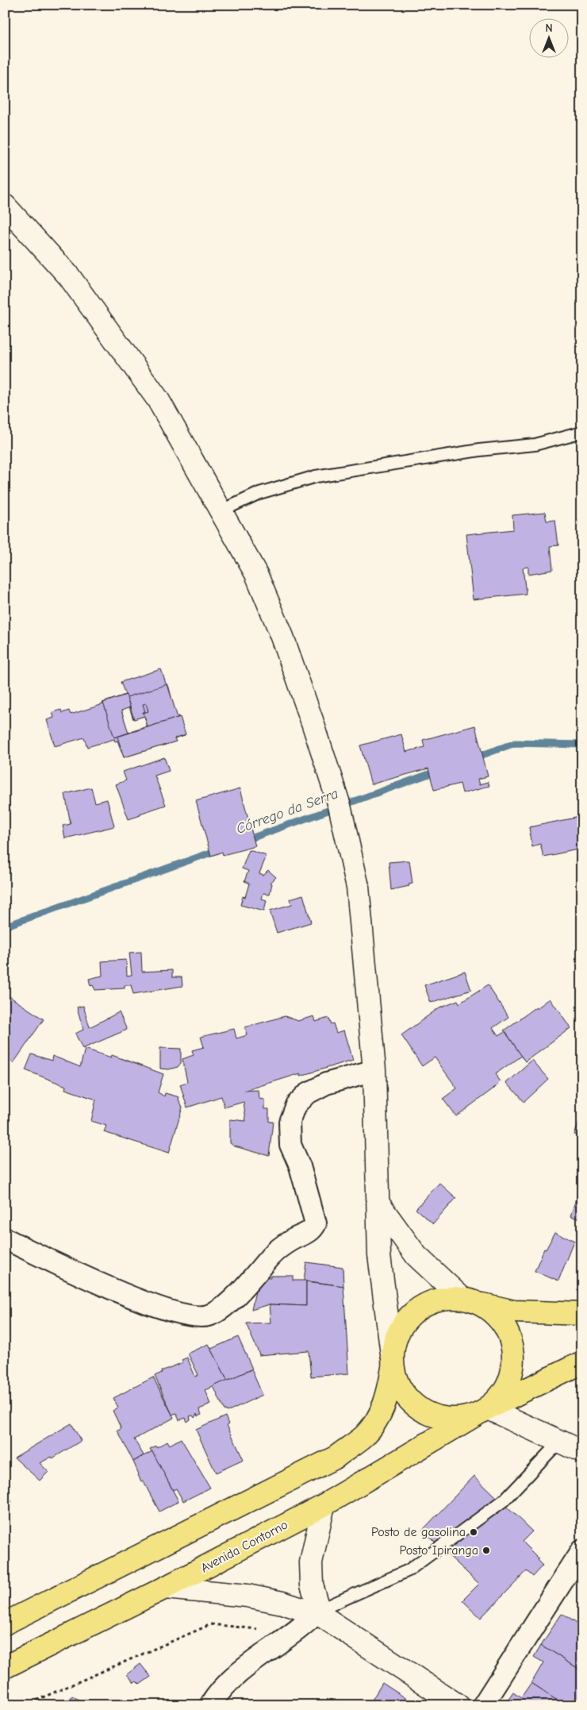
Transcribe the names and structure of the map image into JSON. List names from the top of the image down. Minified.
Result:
{"streets":{"main road":["Avenida Contorno"]},"water":["Córrego da Serra"],"places":["Posto de gasolina","Posto Ipiranga"],"north":"top"}
